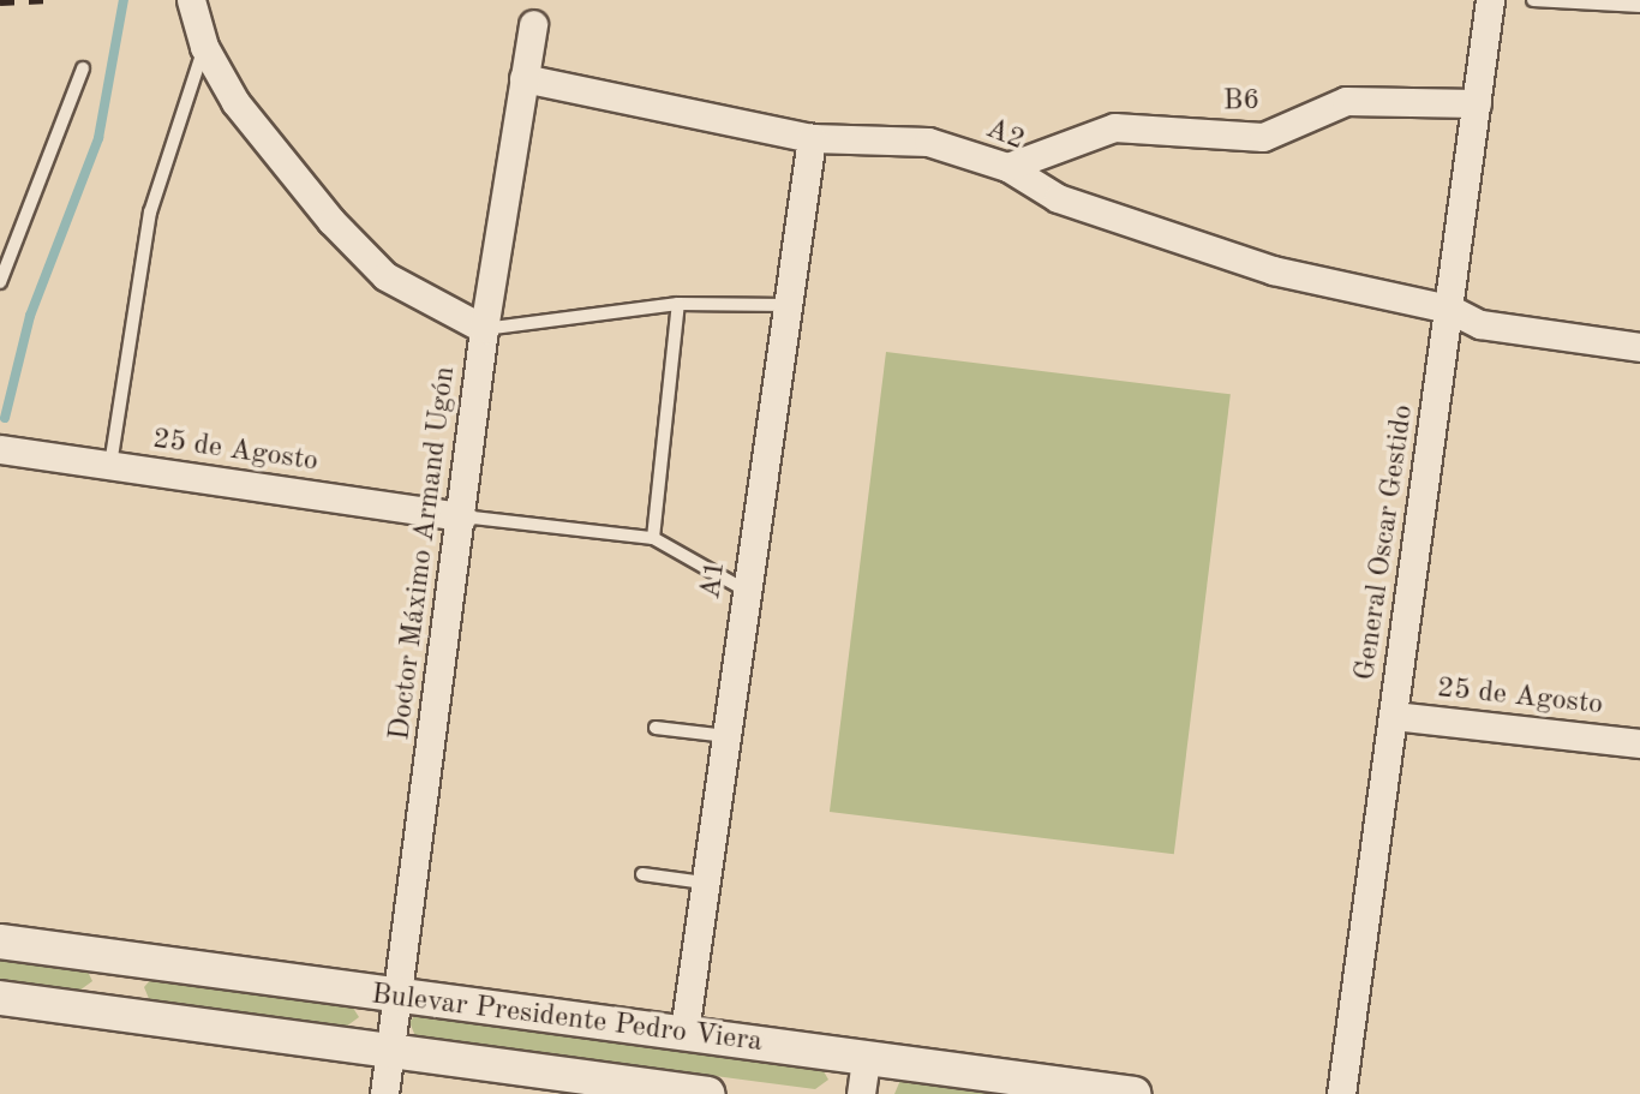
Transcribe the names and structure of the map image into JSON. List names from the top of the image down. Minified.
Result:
{"streets":{"street":["B6","A2","25 de Agosto","General Oscar Gestido","Doctor Máximo Armand Ugón","A1","Bulevar Presidente Pedro Viera"]},"crossings":[["B6","A2"],["B6","General Oscar Gestido"],["A2","General Oscar Gestido"],["A2","Doctor Máximo Armand Ugón"],["A2","A1"],["25 de Agosto","General Oscar Gestido"],["25 de Agosto","Doctor Máximo Armand Ugón"],["Doctor Máximo Armand Ugón","Bulevar Presidente Pedro Viera"],["A1","Bulevar Presidente Pedro Viera"]]}
